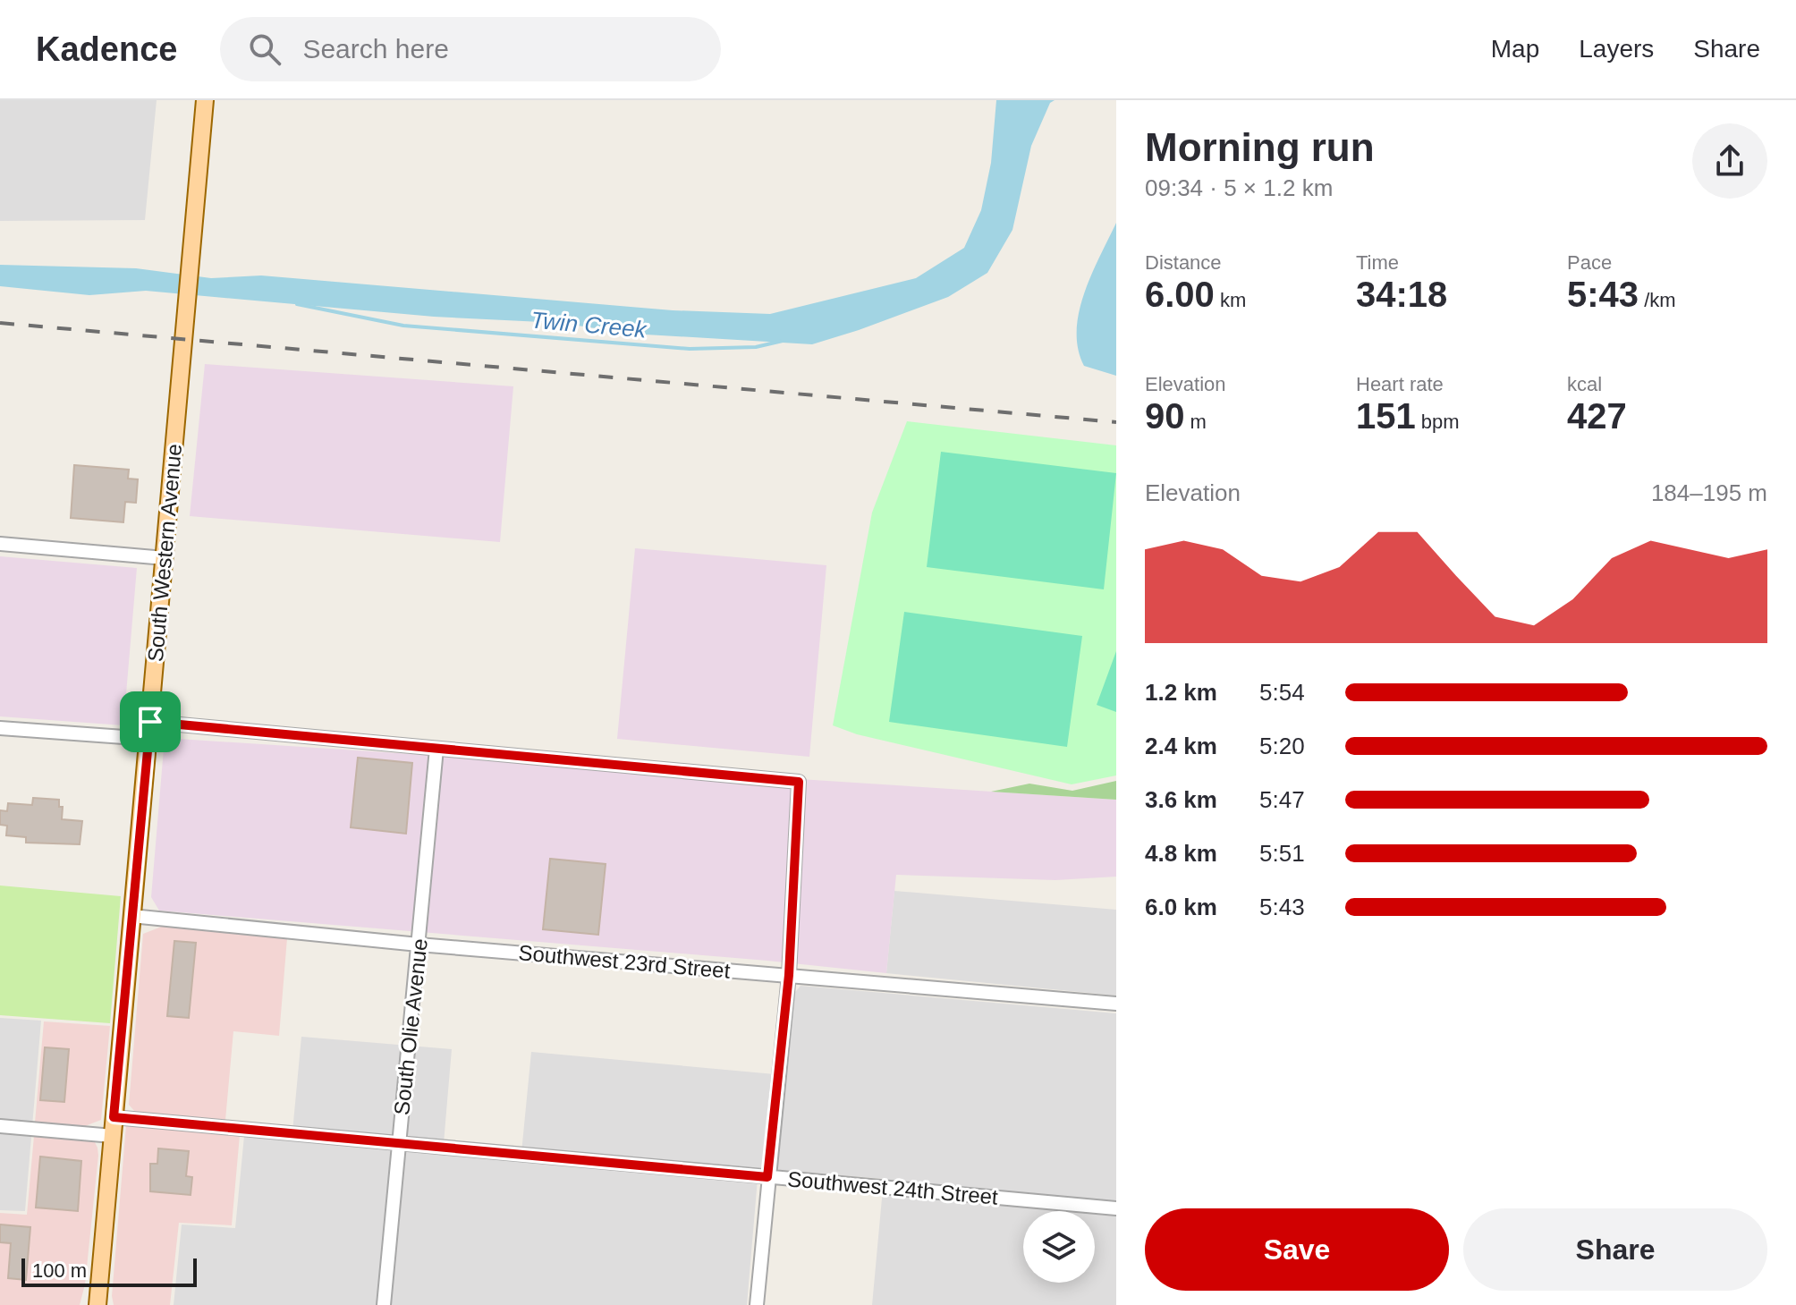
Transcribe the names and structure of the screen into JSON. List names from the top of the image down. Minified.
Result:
{"streets":{"main road":["South Western Avenue"],"street":["Southwest 23rd Street","South Olie Avenue","Southwest 24th Street"]},"crossings":[["South Western Avenue","Southwest 23rd Street"],["South Western Avenue","Southwest 24th Street"],["Southwest 23rd Street","South Olie Avenue"],["South Olie Avenue","Southwest 24th Street"]],"water":["Twin Creek"],"scale_bar":"100 m","page":{"header":"Kadence","search":"Search here","nav":["Map","Layers","Share"],"heading":["Morning run","09:34 · 5 × 1.2 km"],"stats":[["Distance","6.00 km"],["Time","34:18"],["Pace","5:43 /km"],["Elevation","90 m"],["Heart rate","151 bpm"],["kcal","427"]],"chart":["Elevation","184–195 m"],"list":[{"name":"1.2 km","note":"5:54"},{"name":"2.4 km","note":"5:20"},{"name":"3.6 km","note":"5:47"},{"name":"4.8 km","note":"5:51"},{"name":"6.0 km","note":"5:43"}],"buttons":["Save","Share"],"scale":"100 m"}}
